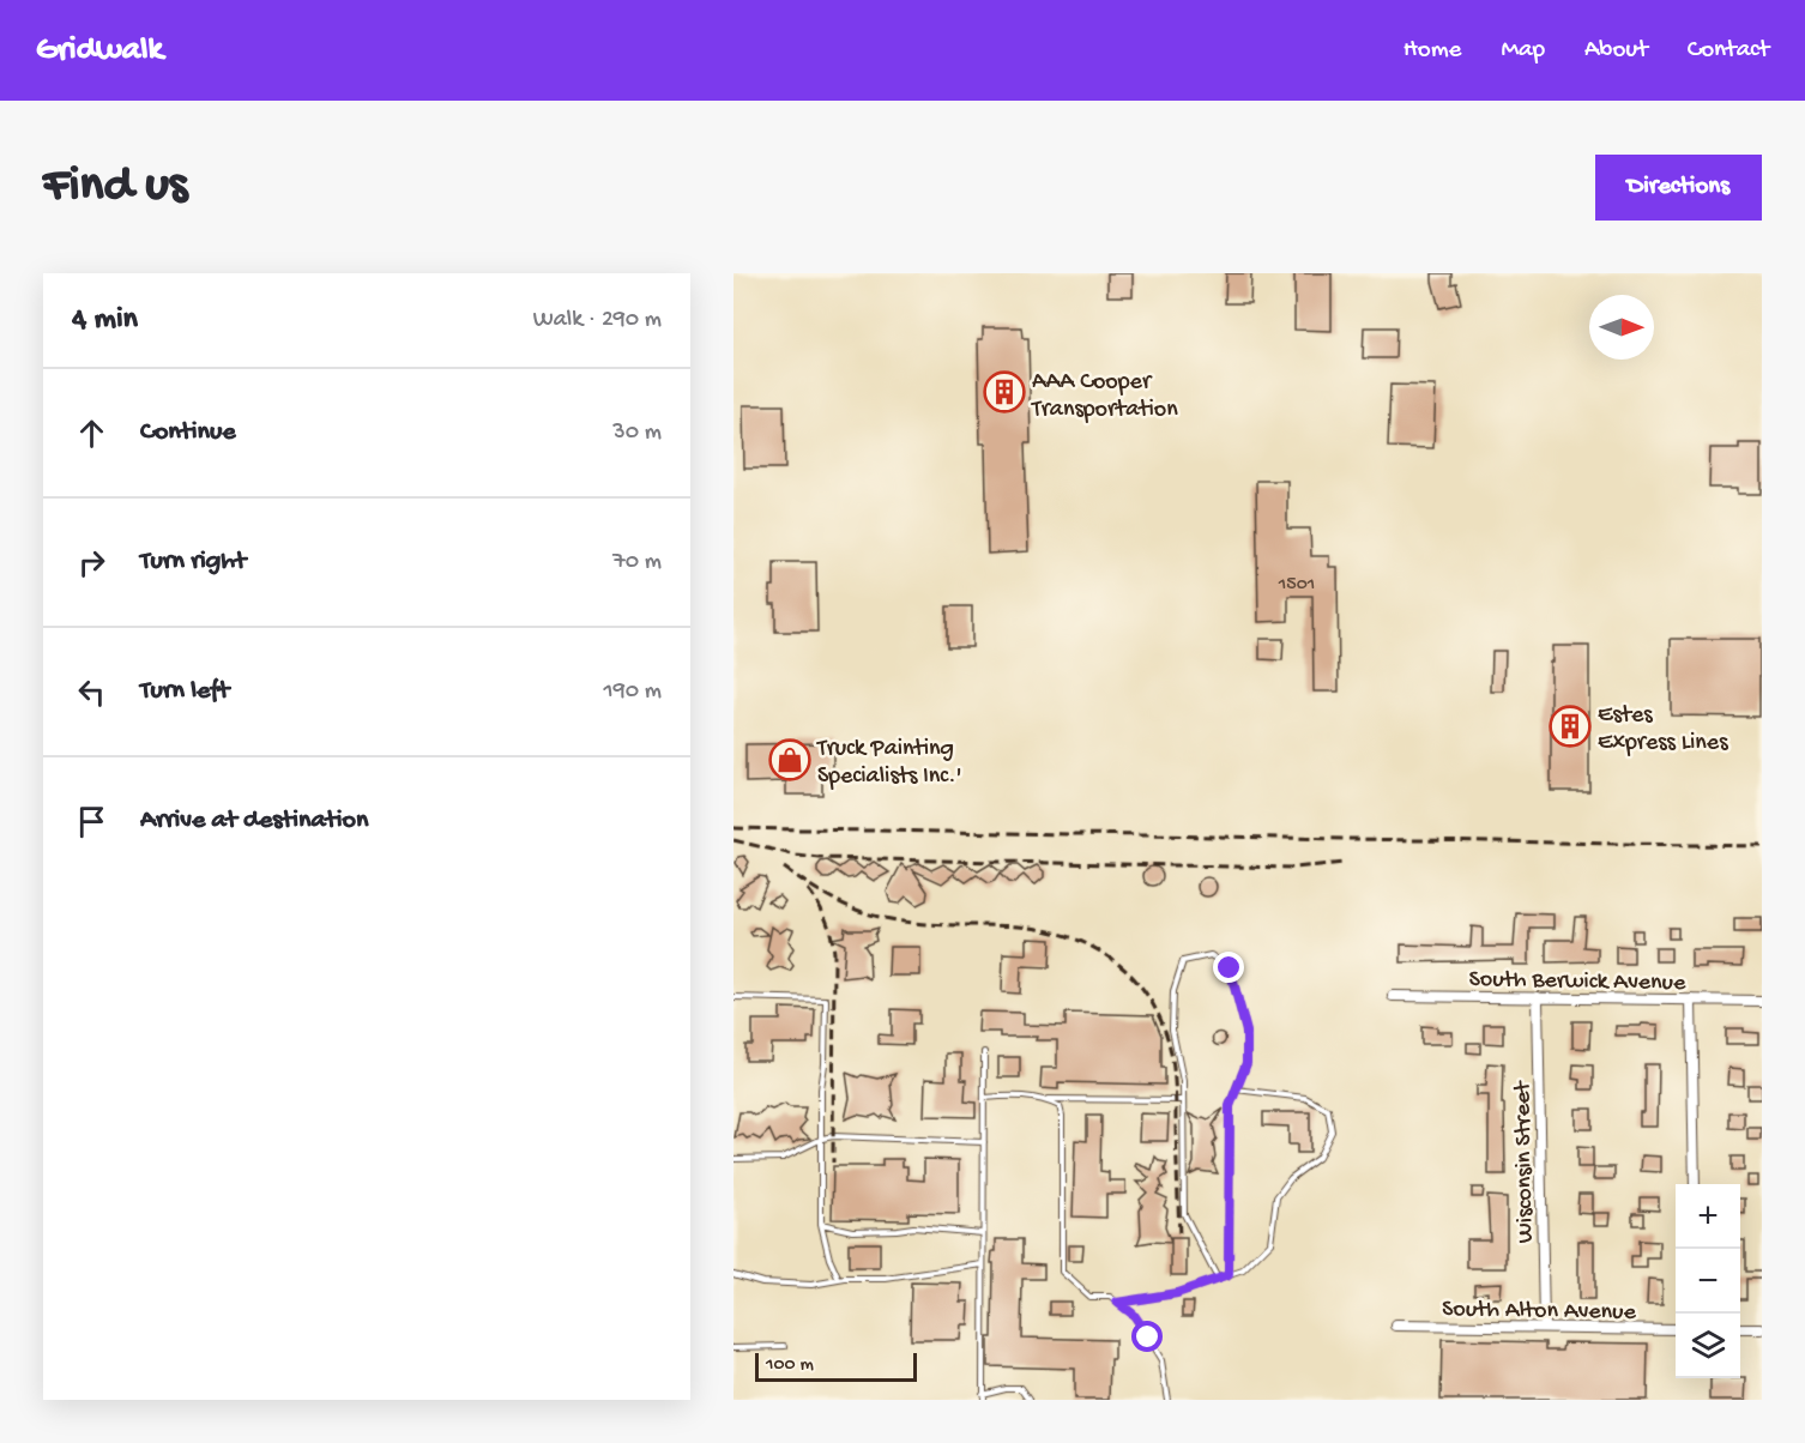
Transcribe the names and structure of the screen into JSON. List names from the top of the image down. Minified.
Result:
{"streets":{"street":["South Berwick Avenue","Wisconsin Street","South Alton Avenue"]},"crossings":[["South Berwick Avenue","Wisconsin Street"],["Wisconsin Street","South Alton Avenue"]],"places":{"building":["AAA Cooper Transportation","Estes Express Lines"],"shop":["Truck Painting Specialists Inc.'"]},"house_numbers":["1501"],"scale_bar":"100 m","north":"right","page":{"header":"Gridwalk","nav":["Home","Map","About","Contact"],"buttons":"Directions","title":"Find us","heading":["4 min","Walk · 290 m"],"list":[["Continue","30 m"],["Turn right","70 m"],["Turn left","190 m"],"Arrive at destination"],"map_buttons":["+","−"],"scale":"100 m"}}
